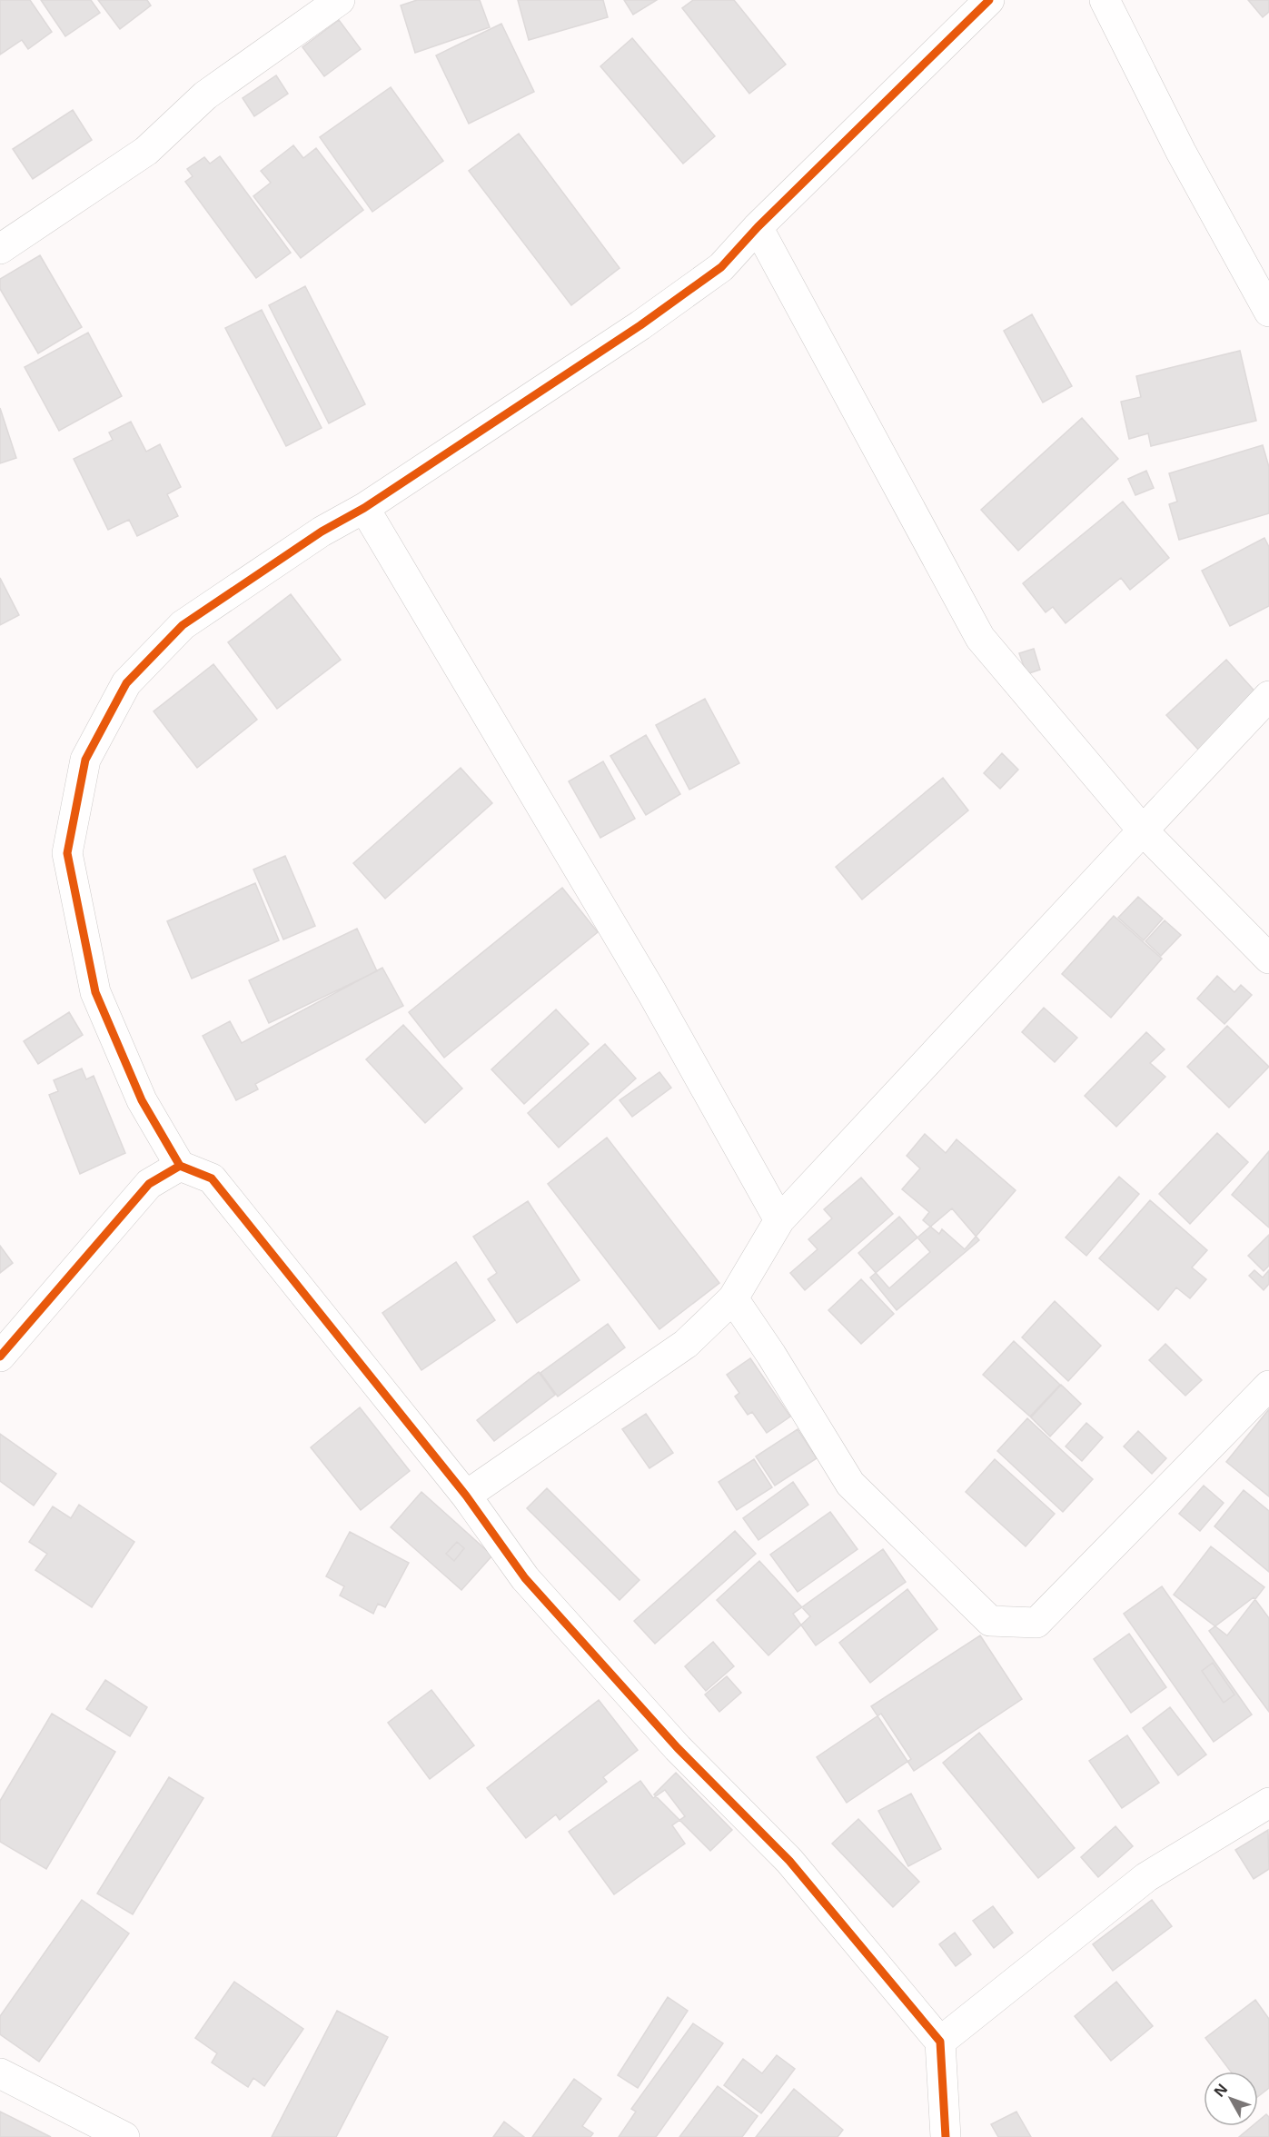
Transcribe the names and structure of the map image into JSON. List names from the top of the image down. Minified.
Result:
{"north":"top left"}
